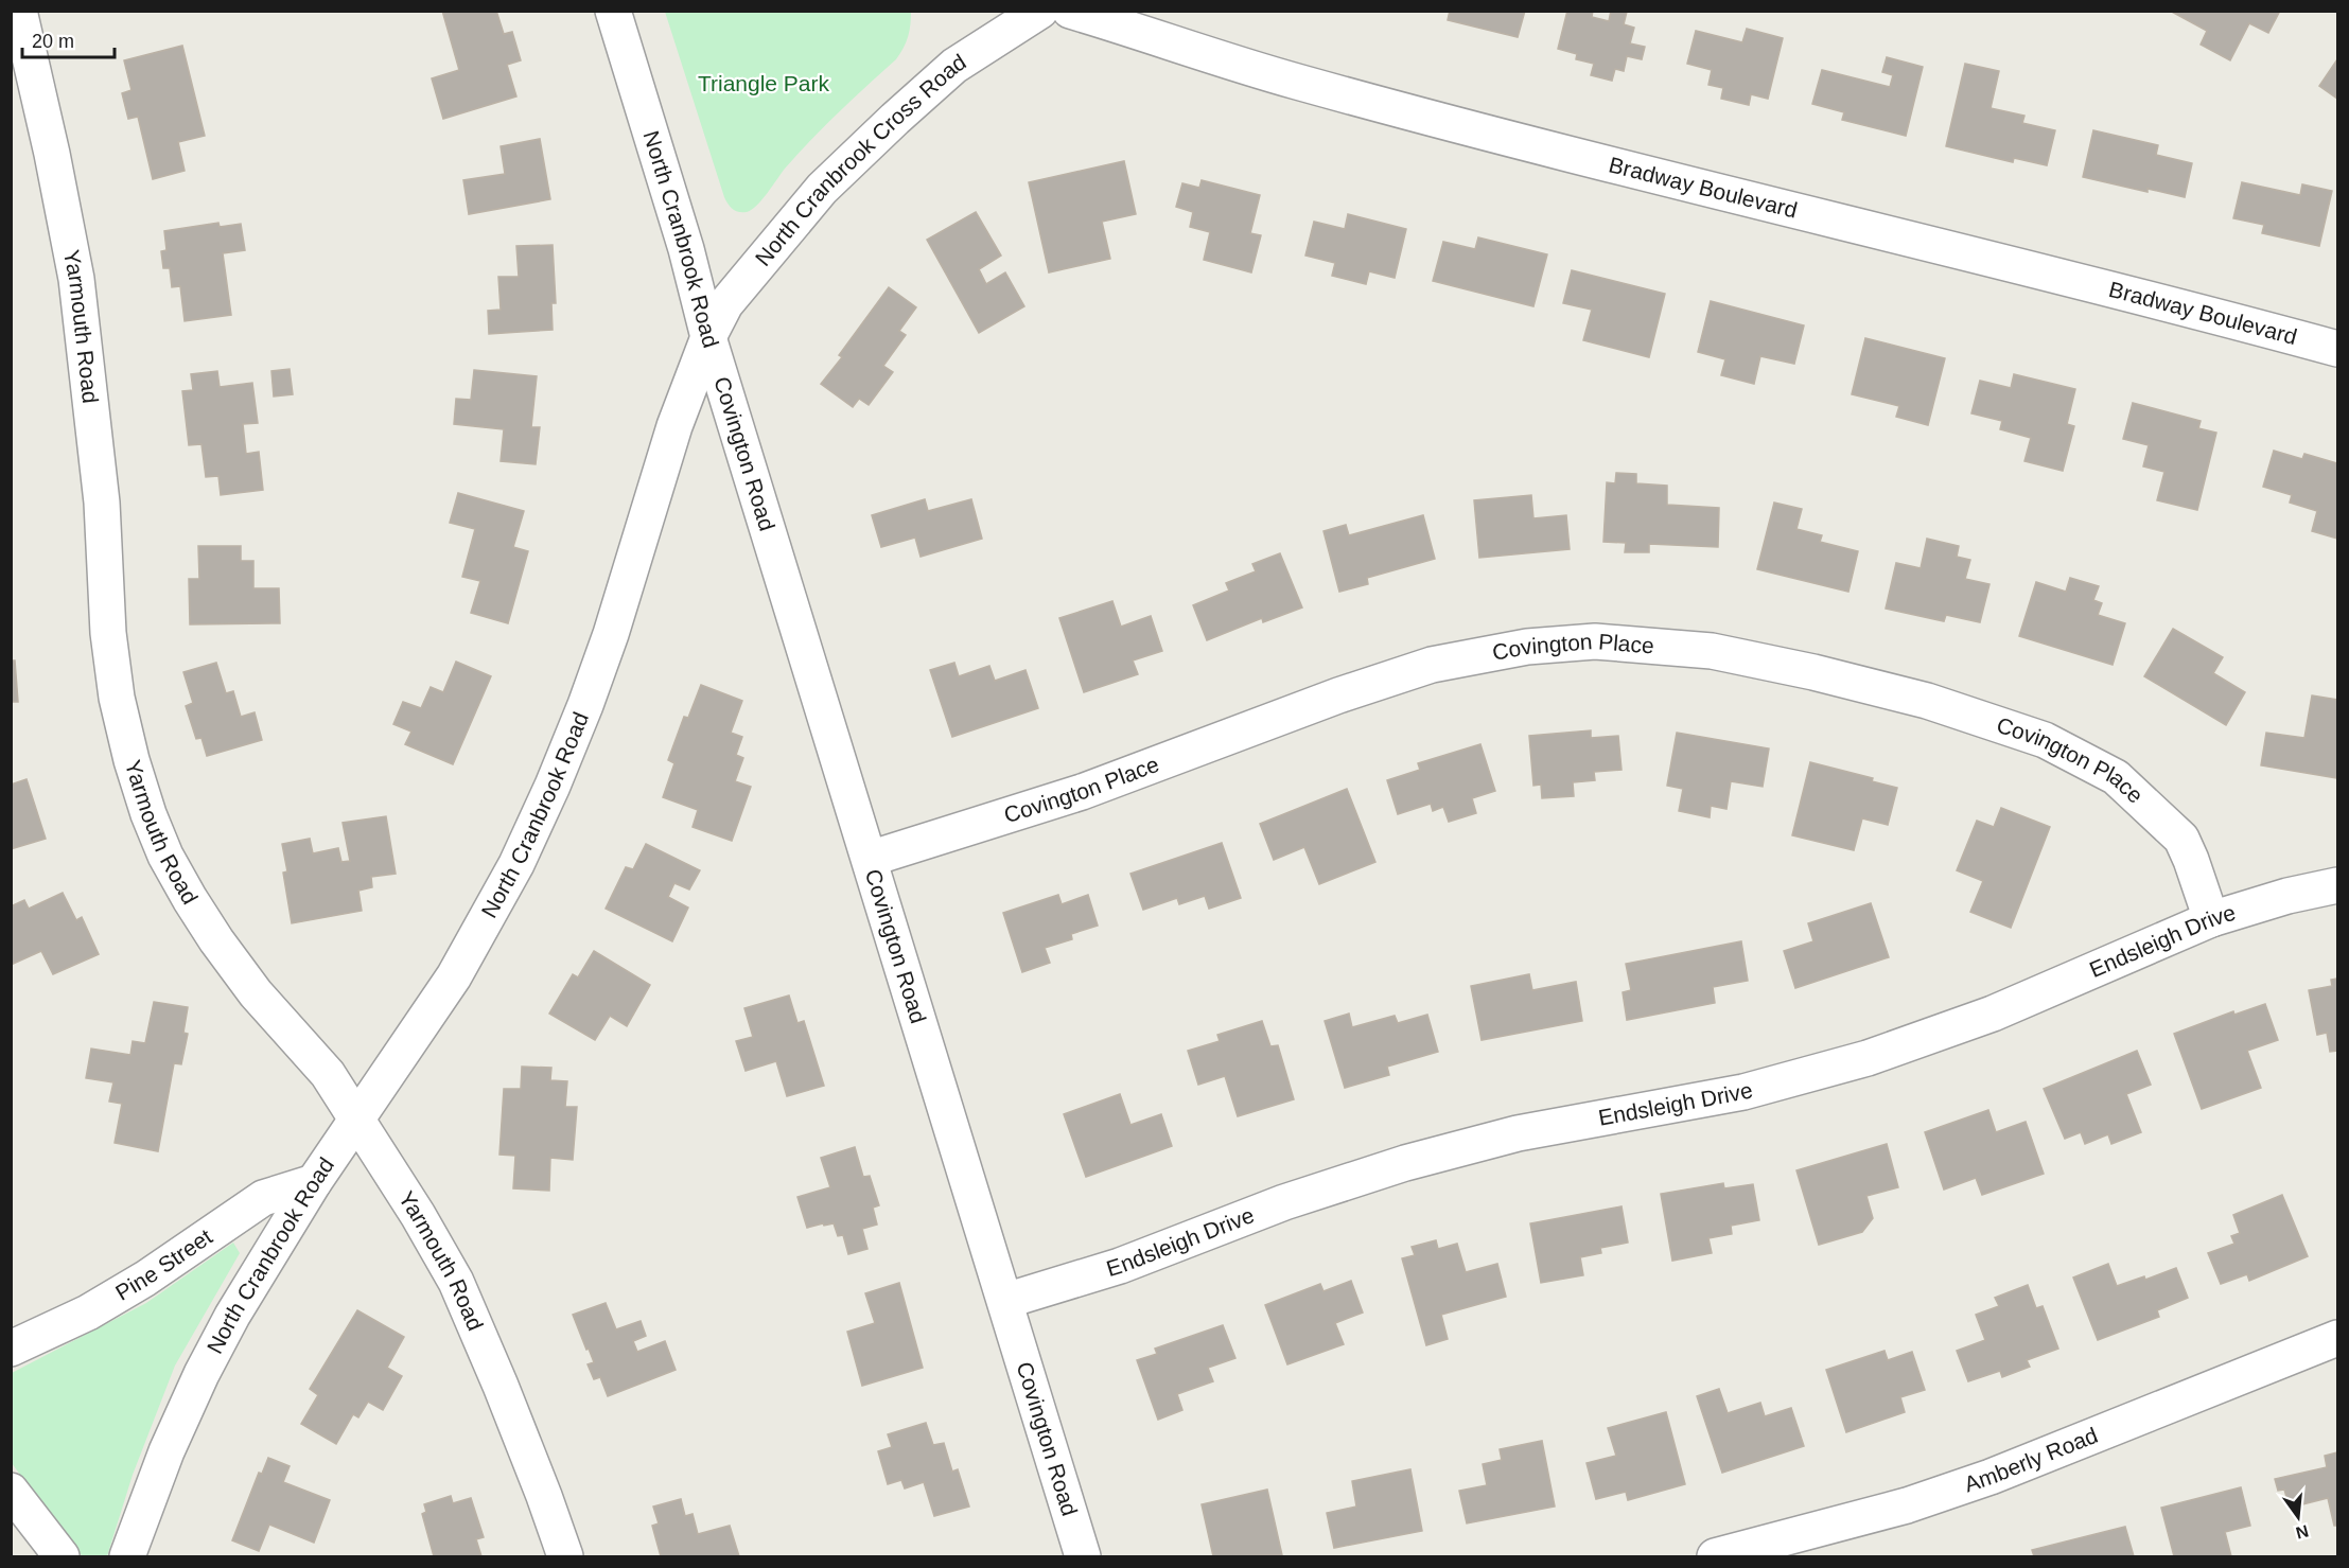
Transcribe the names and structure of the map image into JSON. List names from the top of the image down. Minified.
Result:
{"streets":{"street":["North Cranbrook Cross Road","Bradway Boulevard","North Cranbrook Road","Yarmouth Road","Covington Road","Covington Place","Endsleigh Drive","Pine Street","Amberly Road"]},"crossings":[["North Cranbrook Cross Road","North Cranbrook Road"],["North Cranbrook Cross Road","Covington Road"],["North Cranbrook Road","Yarmouth Road"],["North Cranbrook Road","Covington Road"],["North Cranbrook Road","Pine Street"],["Covington Road","Covington Place"],["Covington Road","Endsleigh Drive"],["Covington Place","Endsleigh Drive"]],"parks":["Triangle Park"],"scale_bar":"20 m","north":"bottom"}
